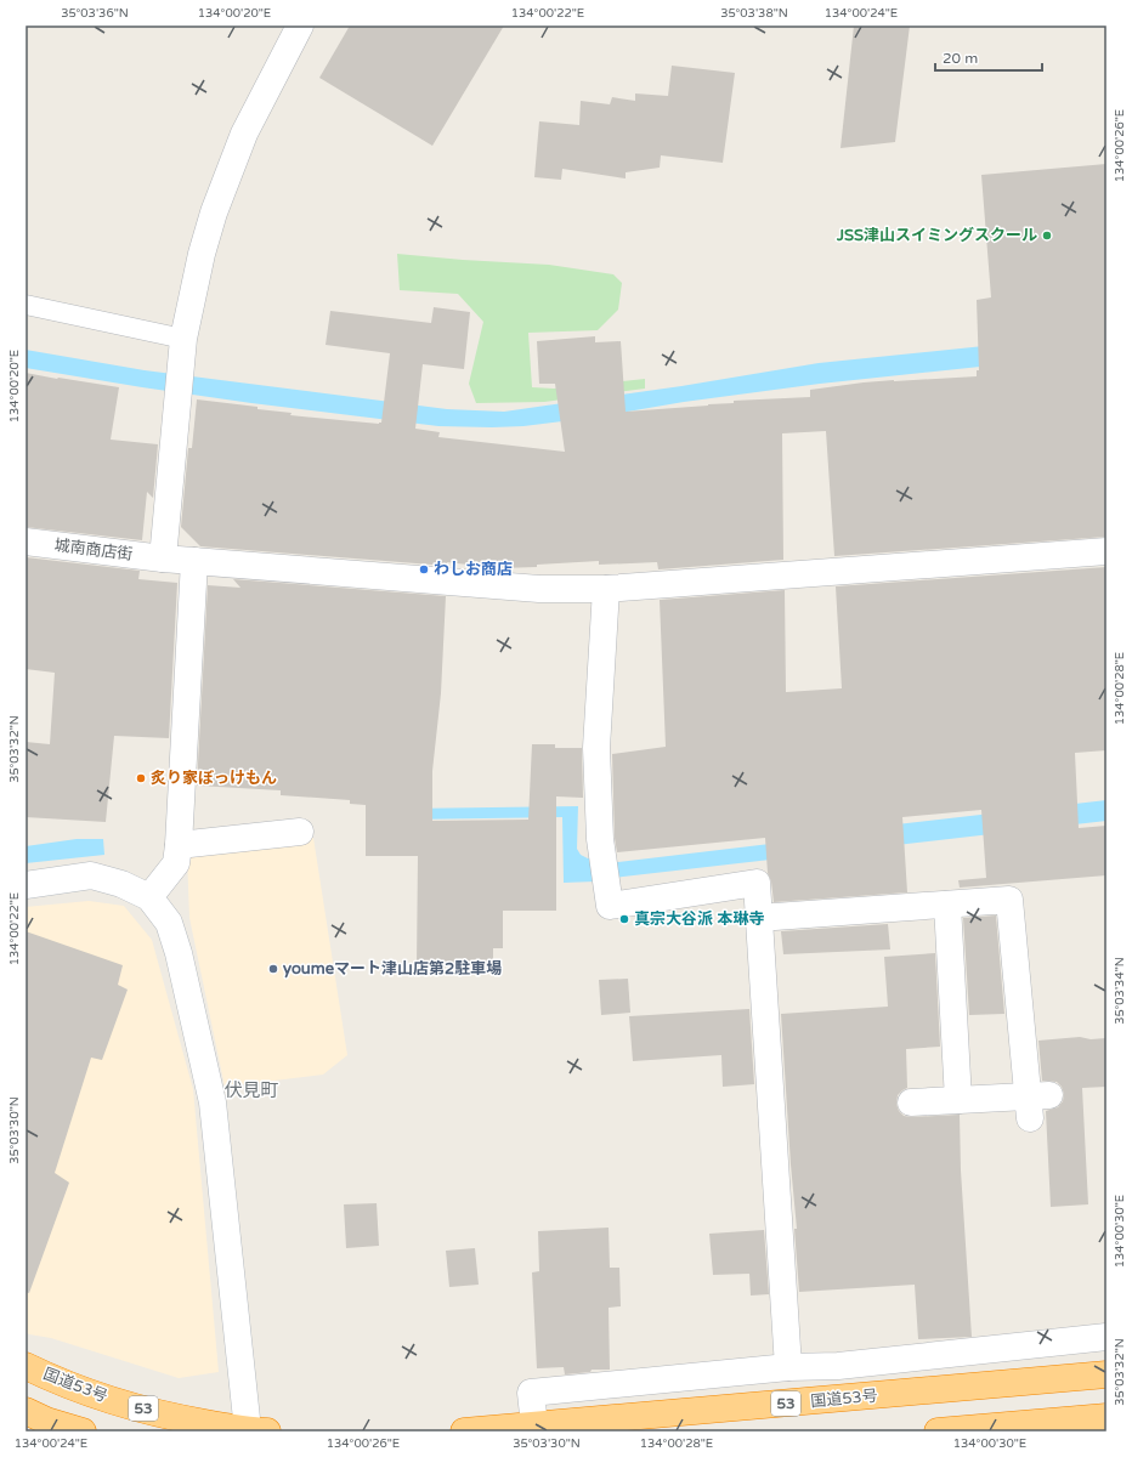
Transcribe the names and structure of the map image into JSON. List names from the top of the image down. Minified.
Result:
{"streets":{"highway":["国道53号","53"],"street":["城南商店街"]},"districts":["伏見町"],"places":["JSS津山スイミングスクール","わしお商店","炙り家ぼっけもん","真宗大谷派 本琳寺","youmeマート津山店第2駐車場"],"scale_bar":"20 m","coordinates":["35°03'36\"N","134°00'20\"E","134°00'22\"E","35°03'38\"N","134°00'24\"E","134°00'26\"E","134°00'28\"E","35°03'32\"N","35°03'34\"N","35°03'30\"N","134°00'30\"E"]}
